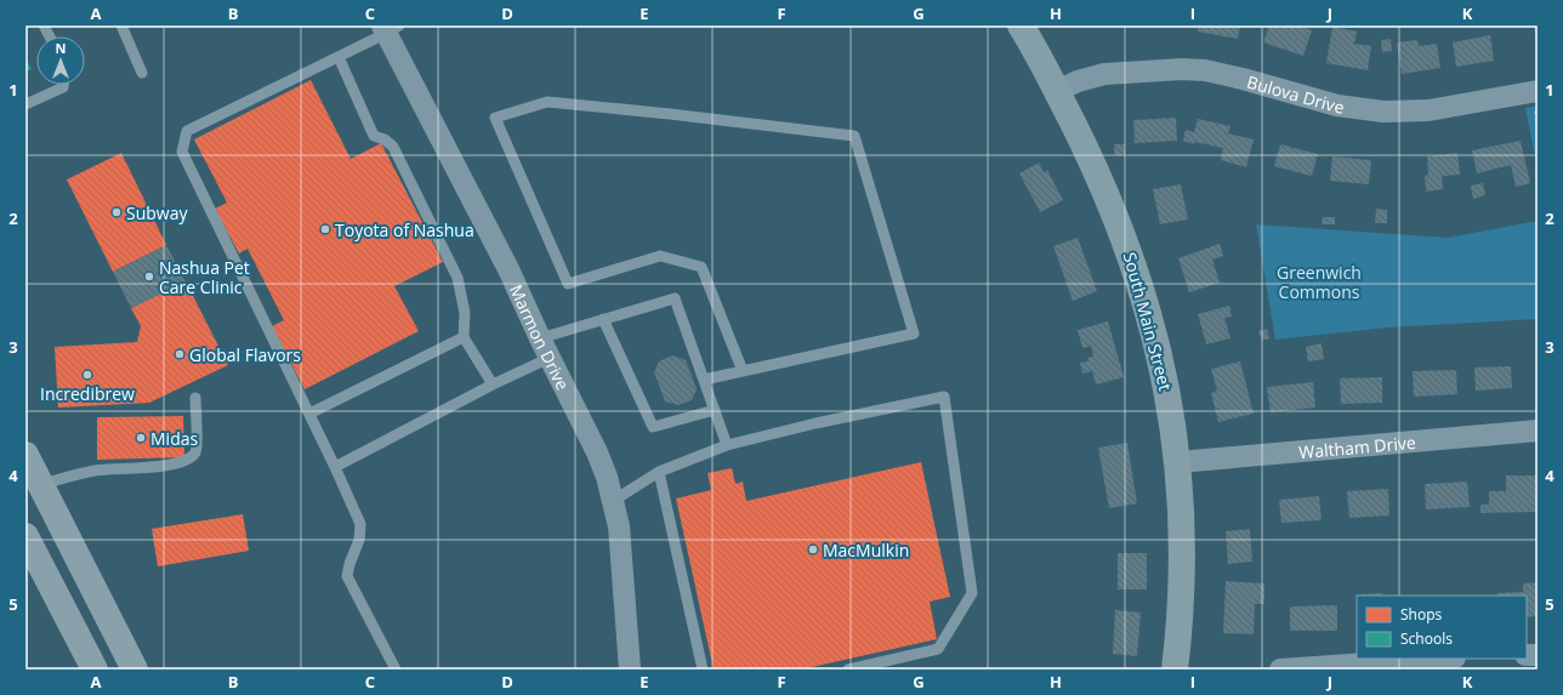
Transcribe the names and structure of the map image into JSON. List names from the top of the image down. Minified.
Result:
{"streets":{"street":["Bulova Drive","South Main Street","Marmon Drive","Waltham Drive"]},"crossings":[["Bulova Drive","South Main Street"],["South Main Street","Waltham Drive"]],"parks":["Greenwich Commons"],"places":["Subway","Toyota of Nashua","Nashua Pet Care Clinic","Global Flavors","Incredibrew","Midas","MacMulkin"],"legend":["Shops","Schools"],"north":"top","grid":{"columns":["A","B","C","D","E","F","G","H","I","J","K"],"rows":["1","2","3","4","5"]}}
